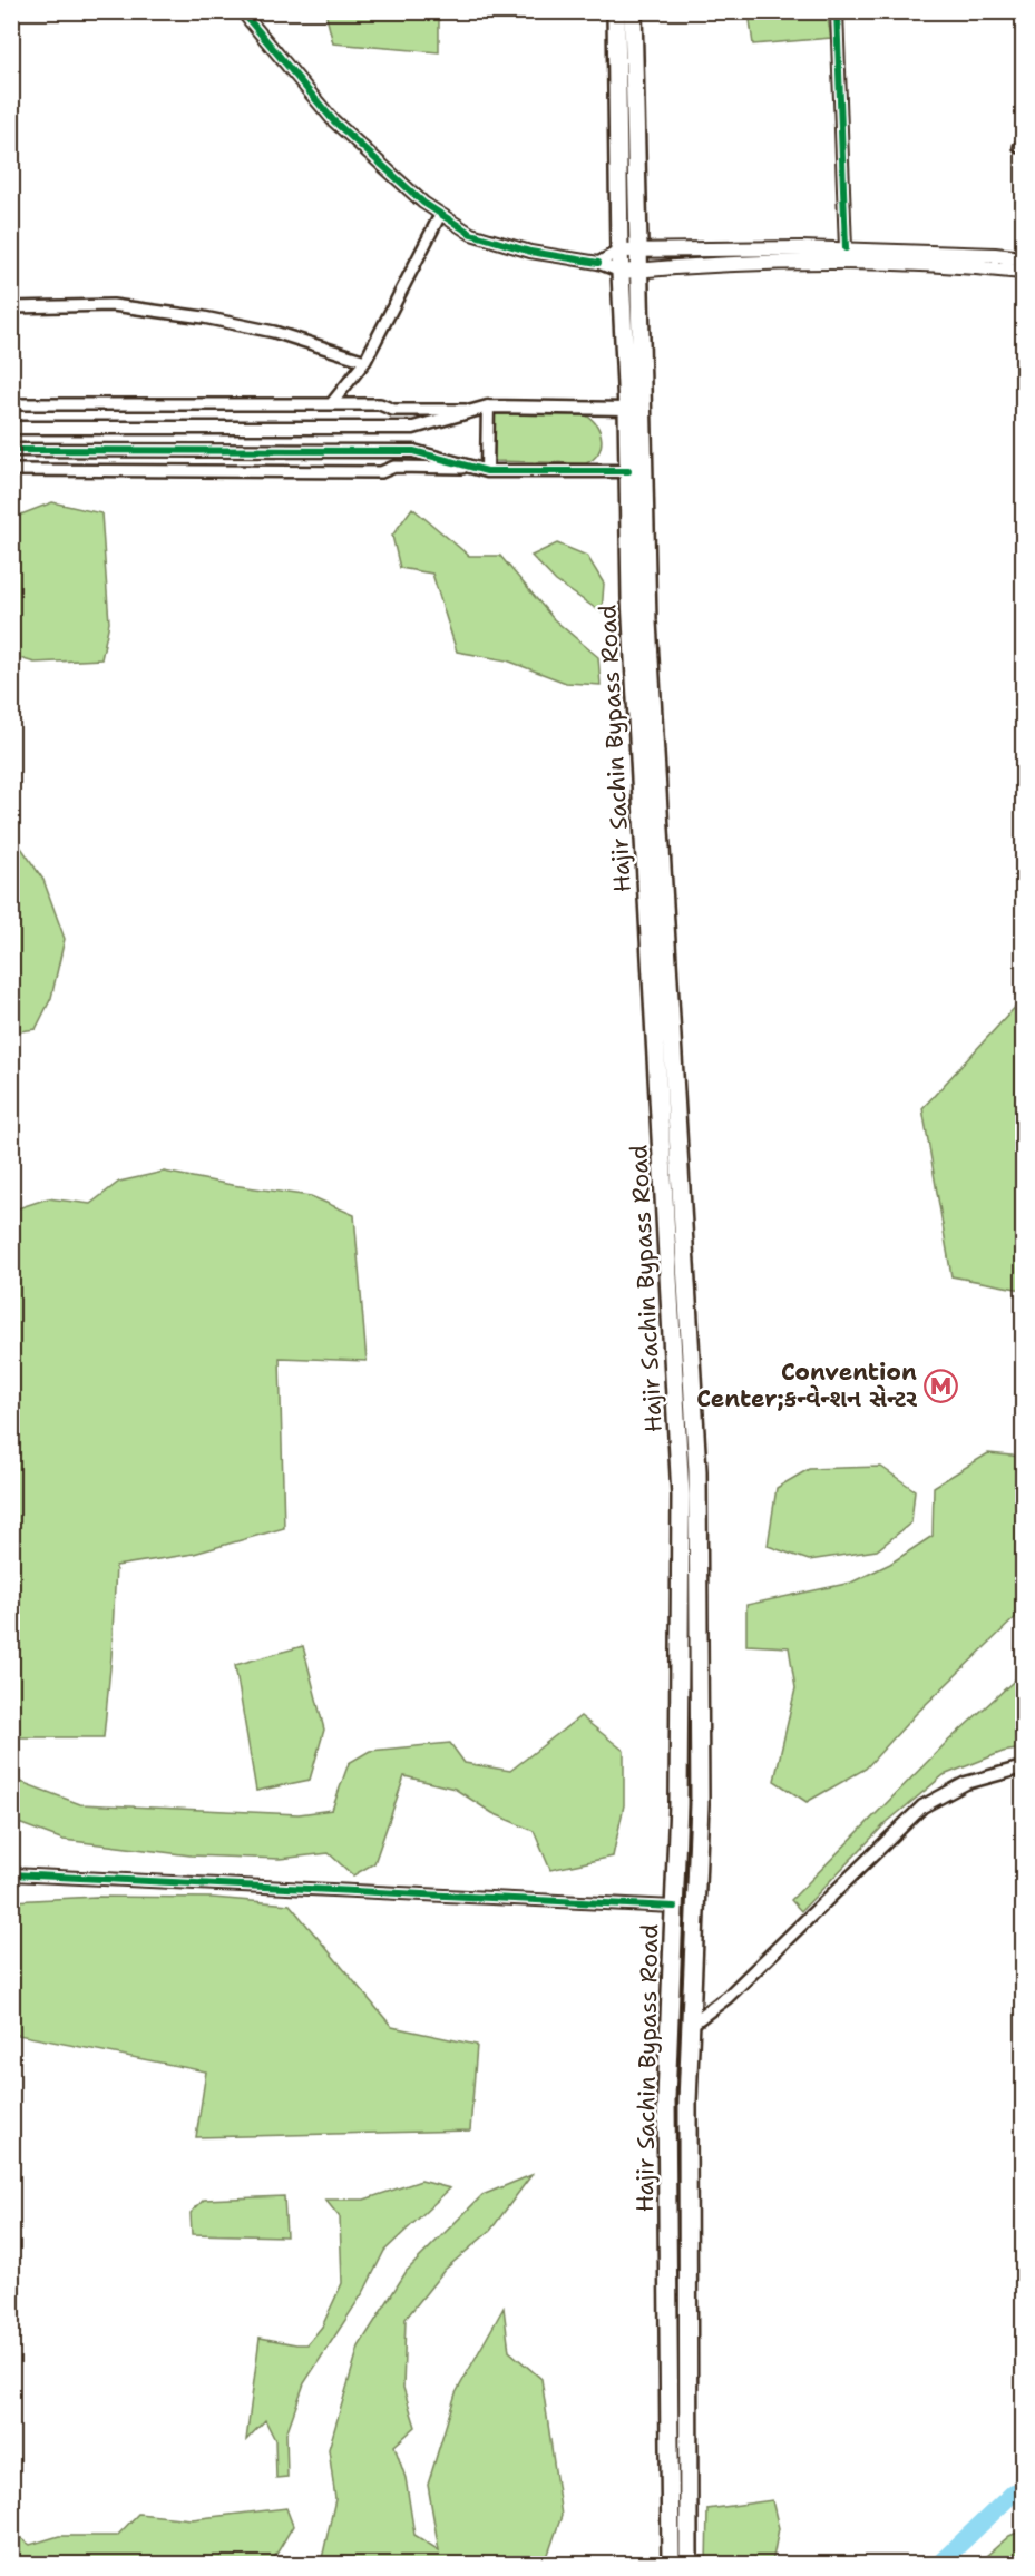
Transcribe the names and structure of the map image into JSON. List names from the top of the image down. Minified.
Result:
{"streets":{"highway":["Hajir Sachin Bypass Road"]},"places":{"metro station":["Convention Center;કન્વેન્શન સેન્ટર"]}}
